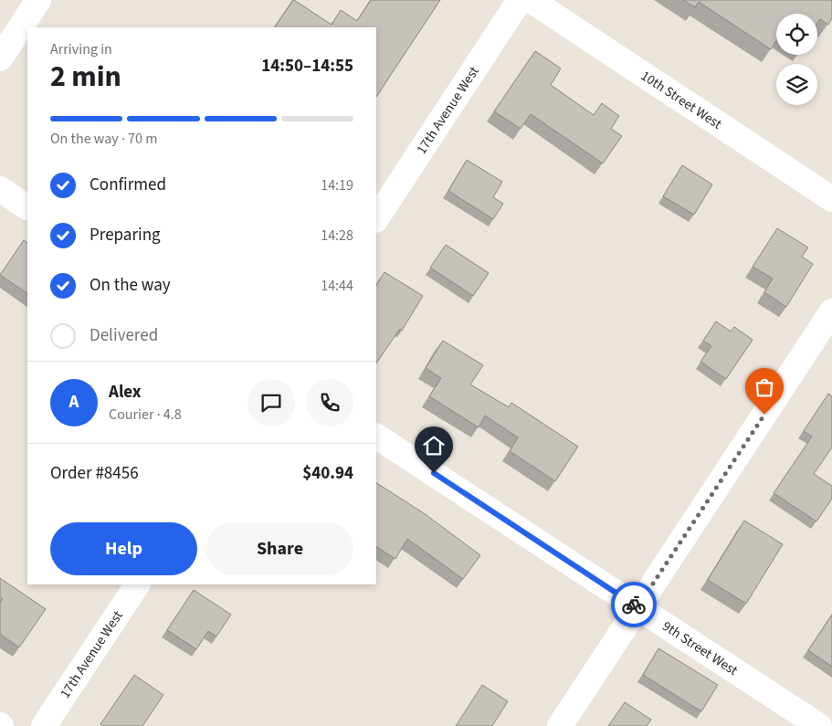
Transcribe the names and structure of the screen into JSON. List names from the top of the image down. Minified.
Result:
{"streets":{"street":["10th Street West","17th Avenue West","9th Street West"]},"page":{"heading":["2 min","Arriving in","14:50–14:55"],"panel":["Alex","Courier · 4.8","Order #8456","$40.94"],"bar":"On the way · 70 m","list":[["Confirmed","14:19"],["Preparing","14:28"],["On the way","14:44"],"Delivered"],"round":"A","buttons":["Help","Share"]}}
